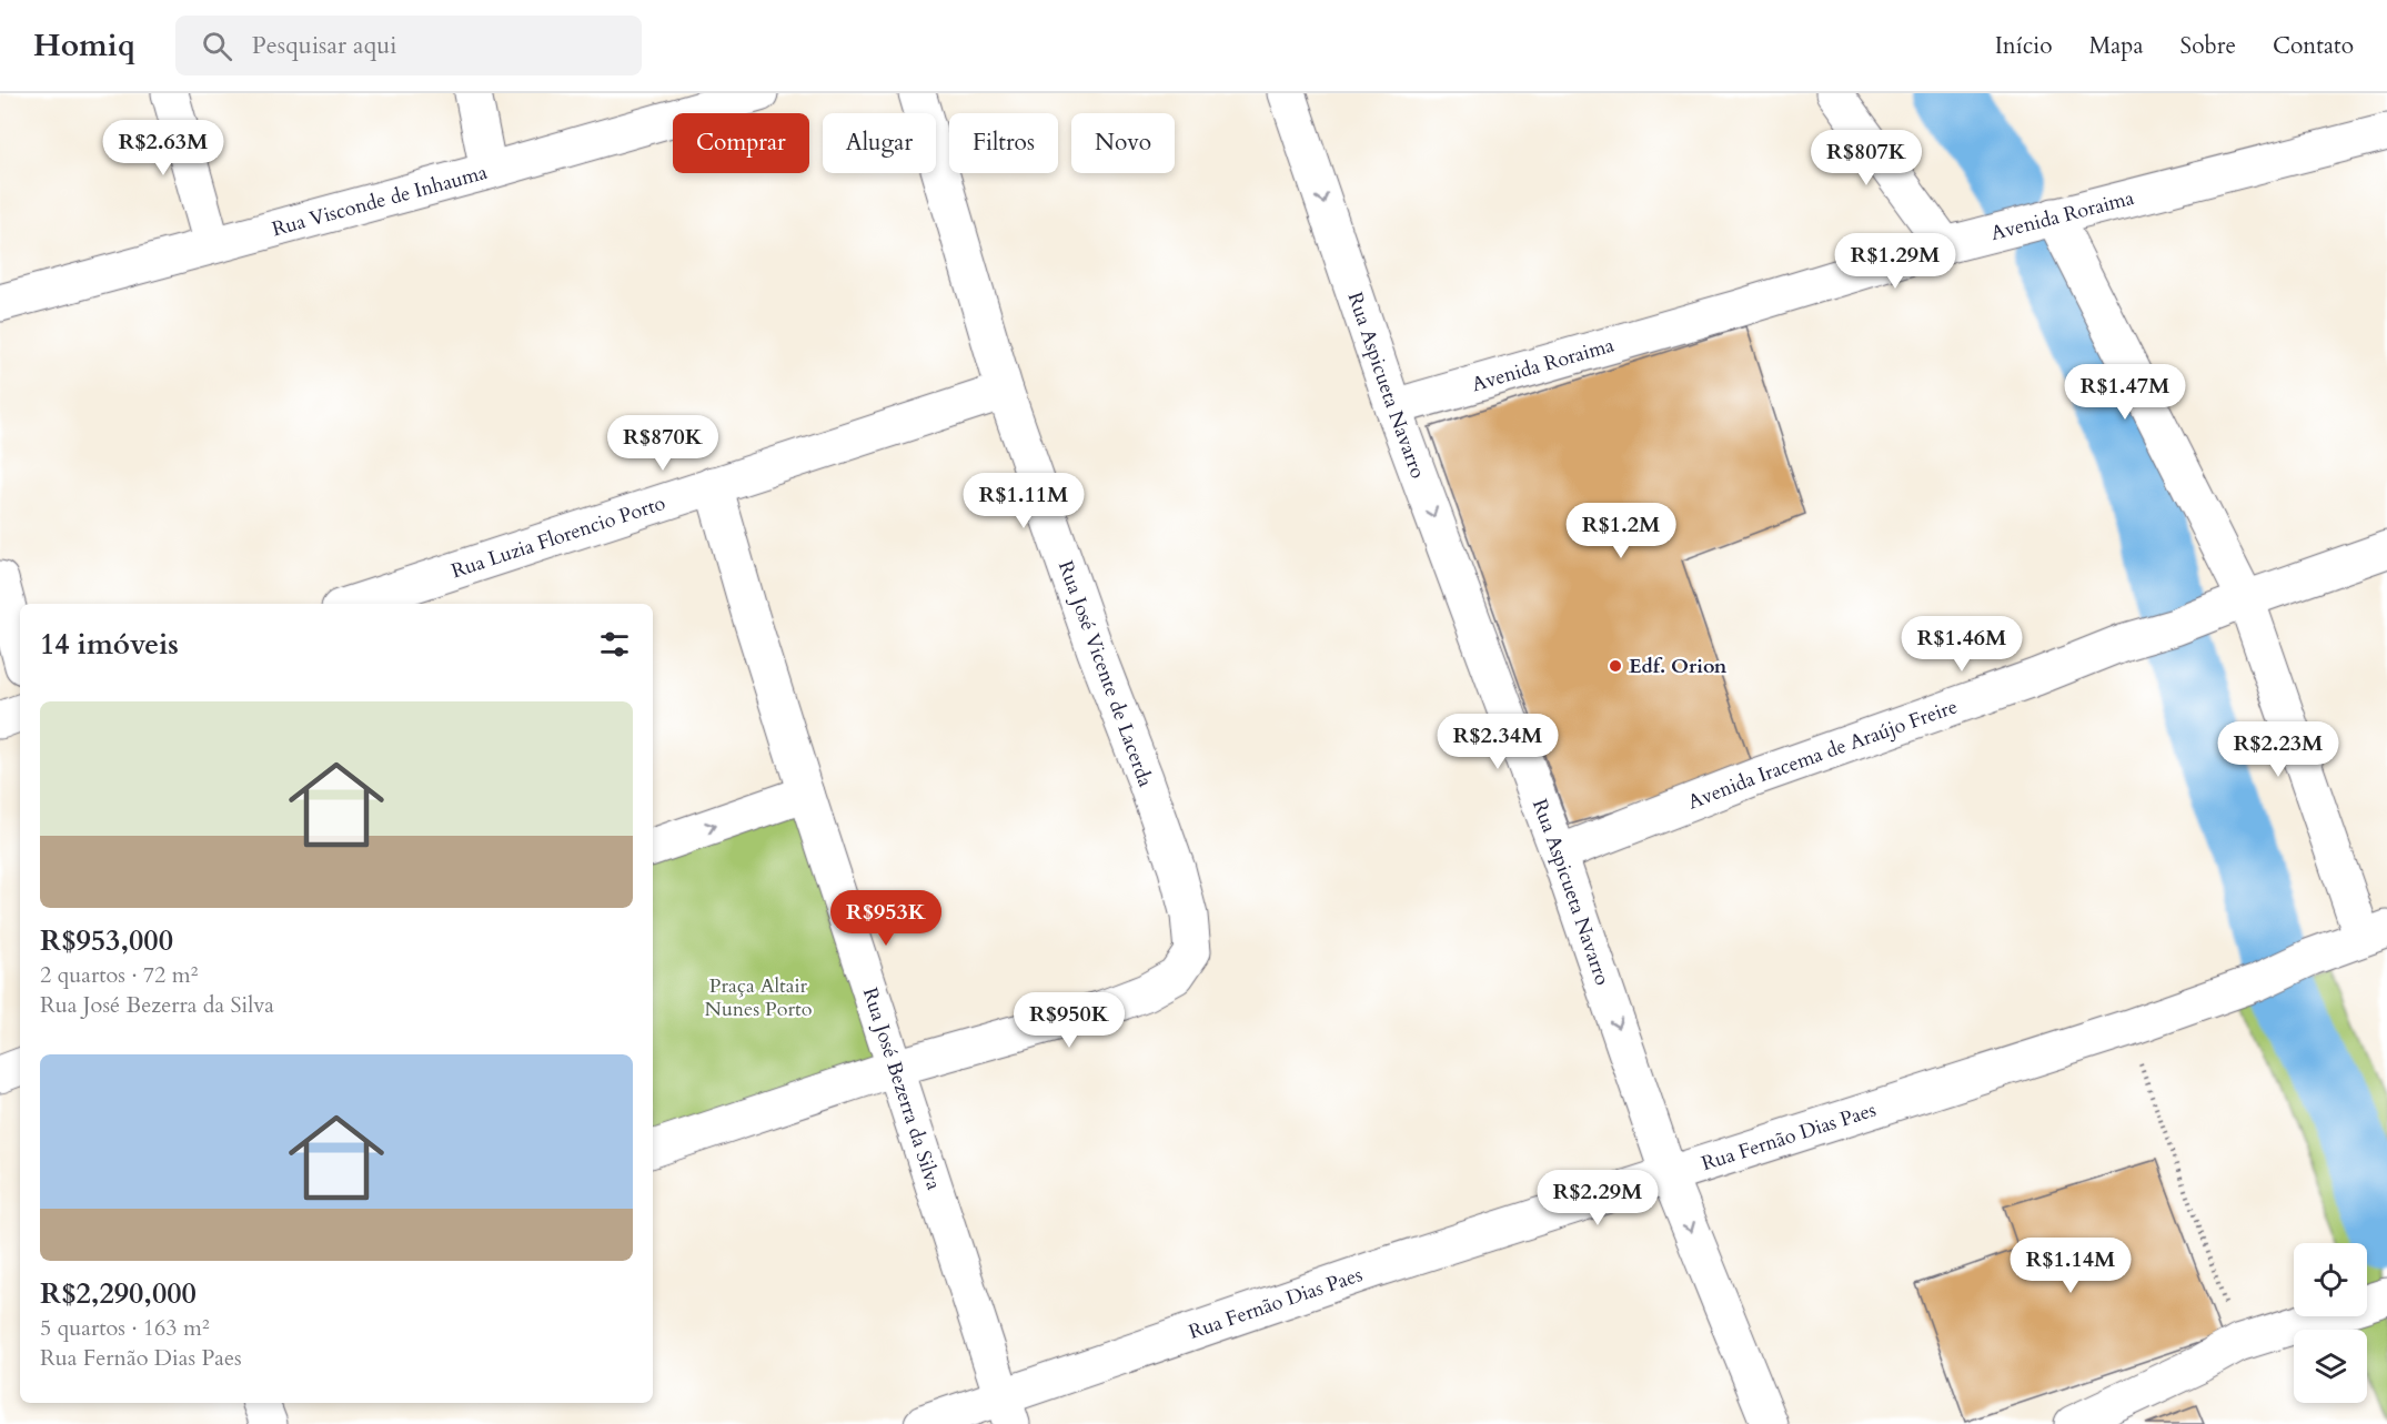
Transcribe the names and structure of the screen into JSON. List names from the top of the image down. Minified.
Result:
{"streets":{"street":["Rua Visconde de Inhauma","Avenida Roraima","Rua Aspicueta Navarro","Rua Luzia Florencio Porto","Rua José Vicente de Lacerda","Avenida Iracema de Araújo Freire","Rua José Bezerra da Silva","Rua Fernão Dias Paes"]},"crossings":[["Avenida Roraima","Rua Aspicueta Navarro"],["Rua Aspicueta Navarro","Avenida Iracema de Araújo Freire"],["Rua Aspicueta Navarro","Rua Fernão Dias Paes"],["Rua Luzia Florencio Porto","Rua José Vicente de Lacerda"],["Rua Luzia Florencio Porto","Rua José Bezerra da Silva"],["Rua José Vicente de Lacerda","Rua José Bezerra da Silva"],["Rua José Bezerra da Silva","Rua Fernão Dias Paes"]],"one_way":["Rua Aspicueta Navarro"],"parks":["Praça Altair Nunes Porto"],"places":["Edf. Orion"],"page":{"header":"Homiq","search":"Pesquisar aqui","nav":["Início","Mapa","Sobre","Contato"],"chip":["Comprar","Alugar","Filtros","Novo"],"price":["R$2.63M","R$807K","R$1.29M","R$1.47M","R$870K","R$1.11M","R$1.2M","R$1.46M","R$2.34M","R$2.23M","R$953K","R$950K","R$2.29M","R$1.14M"],"heading":"14 imóveis","list":[{"name":"R$953,000","note":"2 quartos · 72 m² · Rua José Bezerra da Silva"},{"name":"R$2,290,000","note":"5 quartos · 163 m² · Rua Fernão Dias Paes"}]}}
